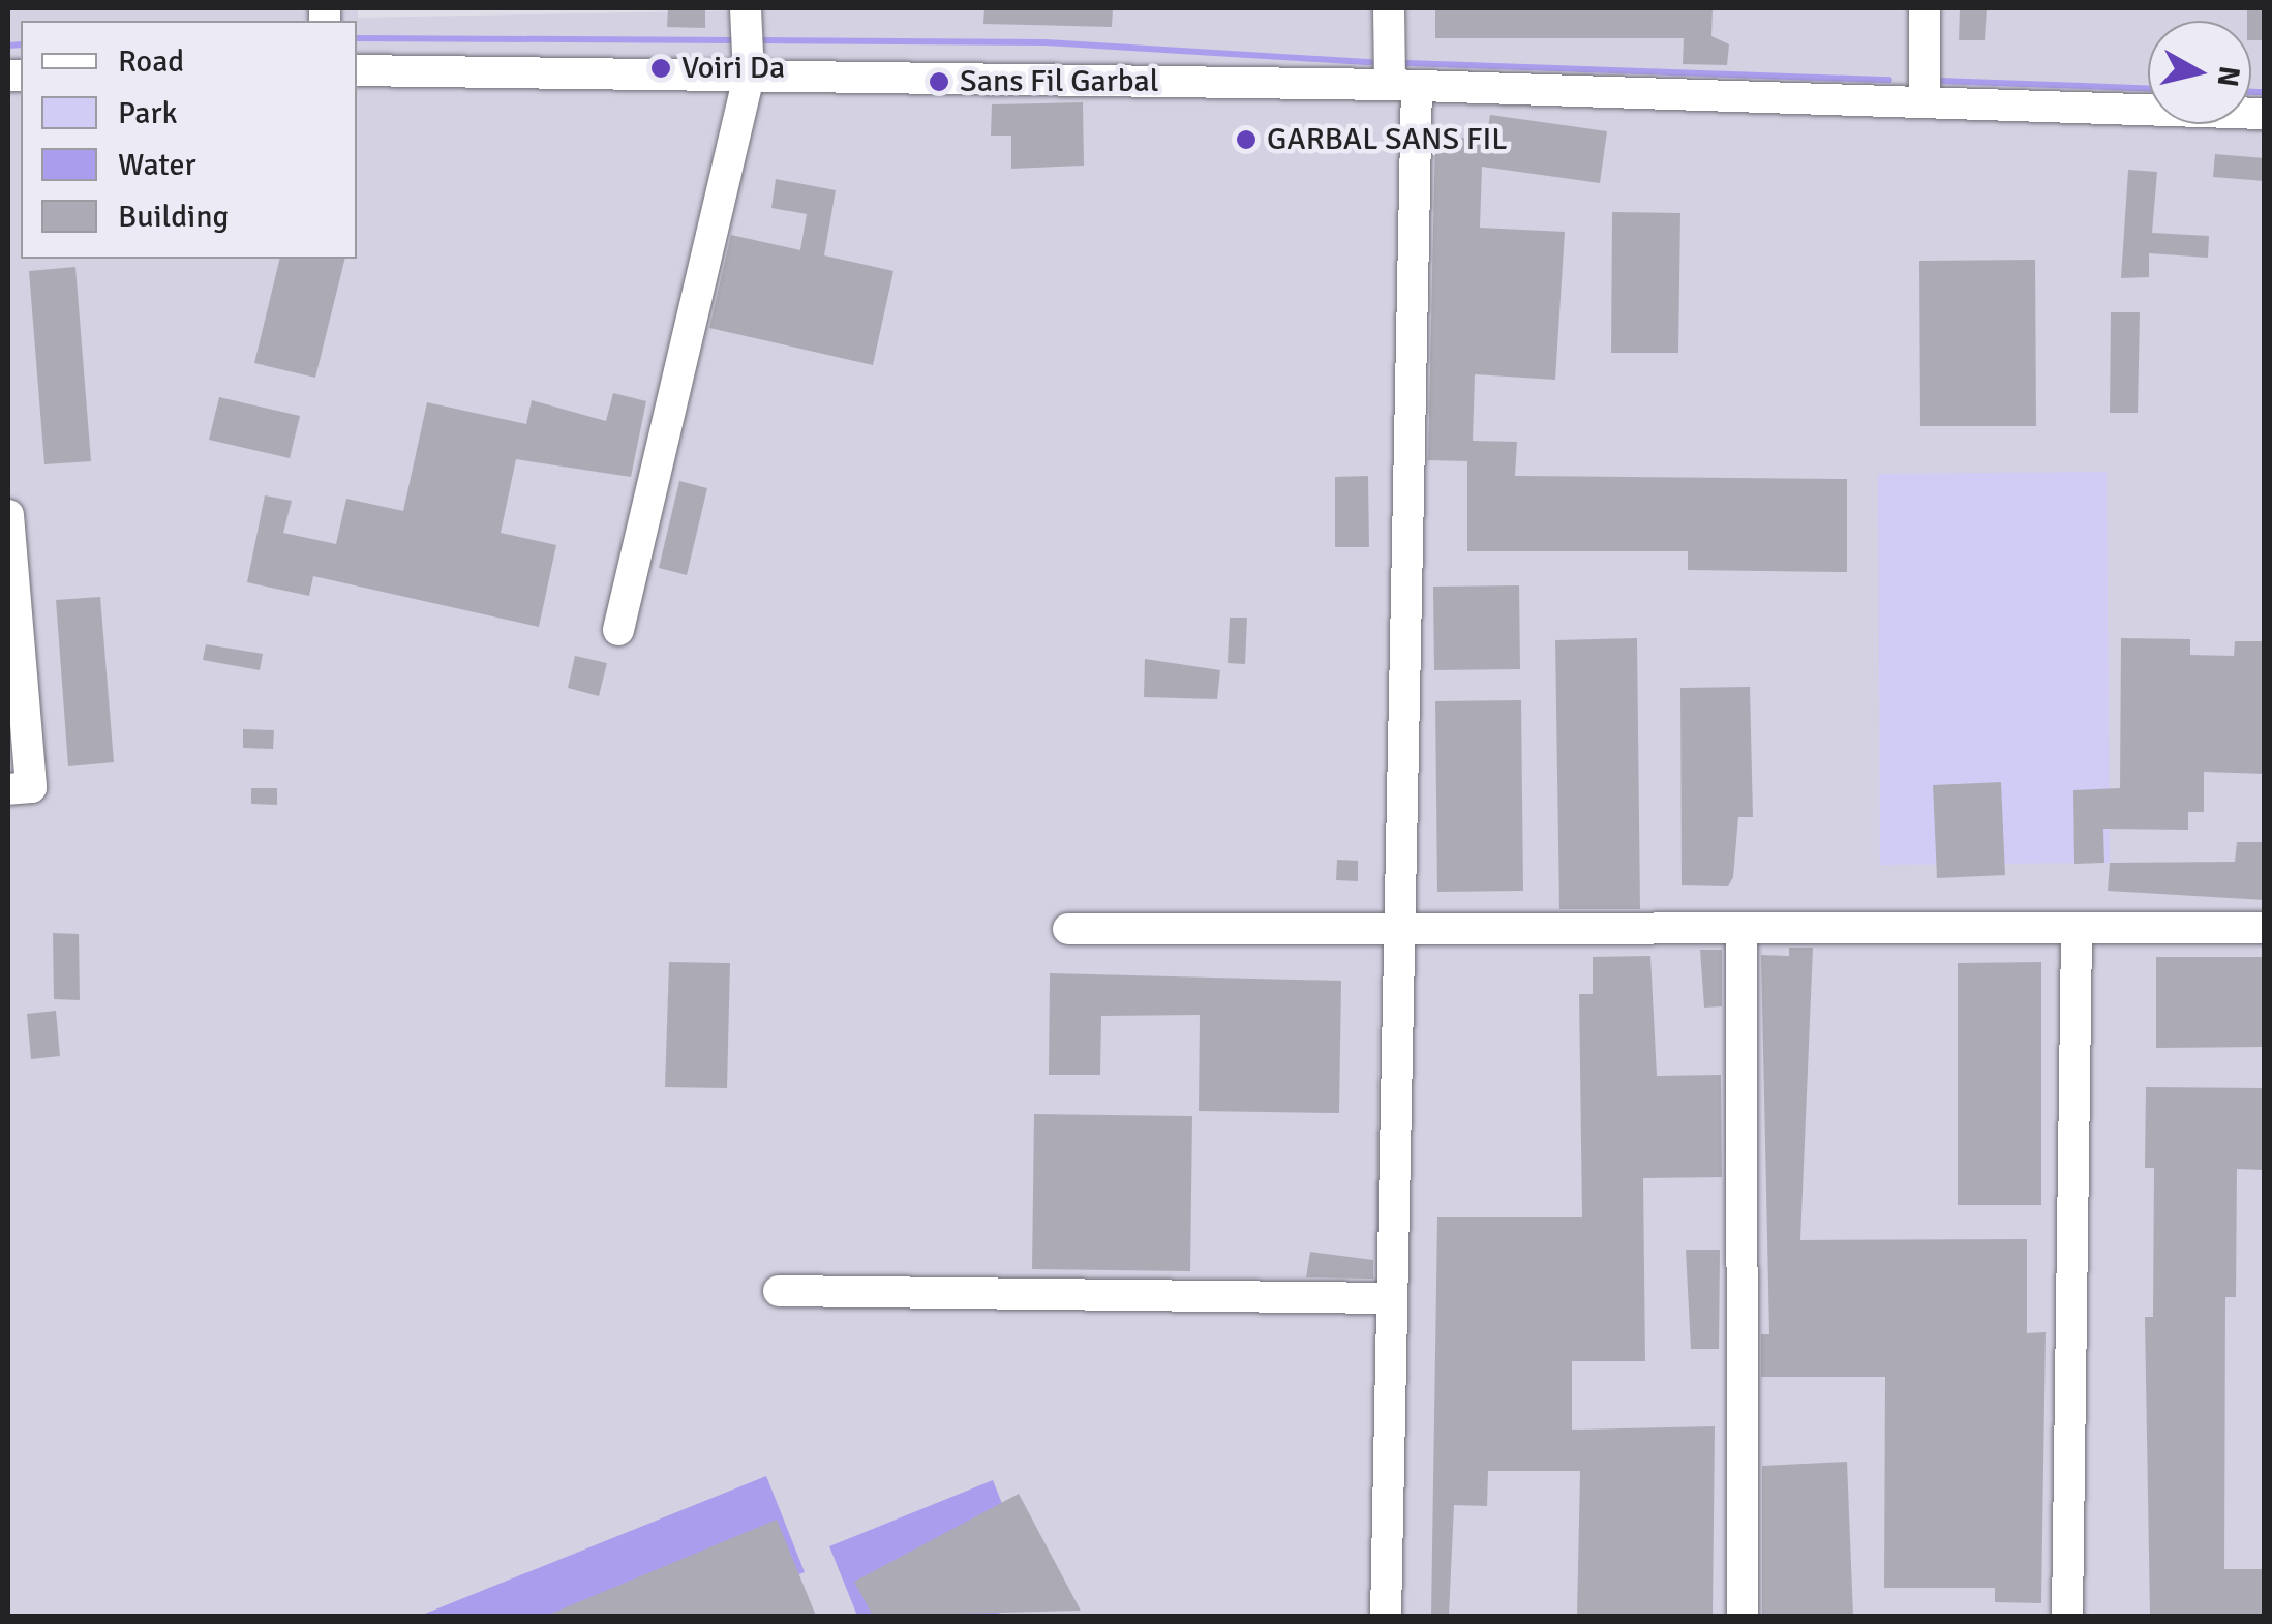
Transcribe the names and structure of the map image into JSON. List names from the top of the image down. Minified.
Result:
{"places":["Voiri Da","Sans Fil Garbal","GARBAL SANS FIL"],"legend":["Road","Park","Water","Building"],"north":"right"}
